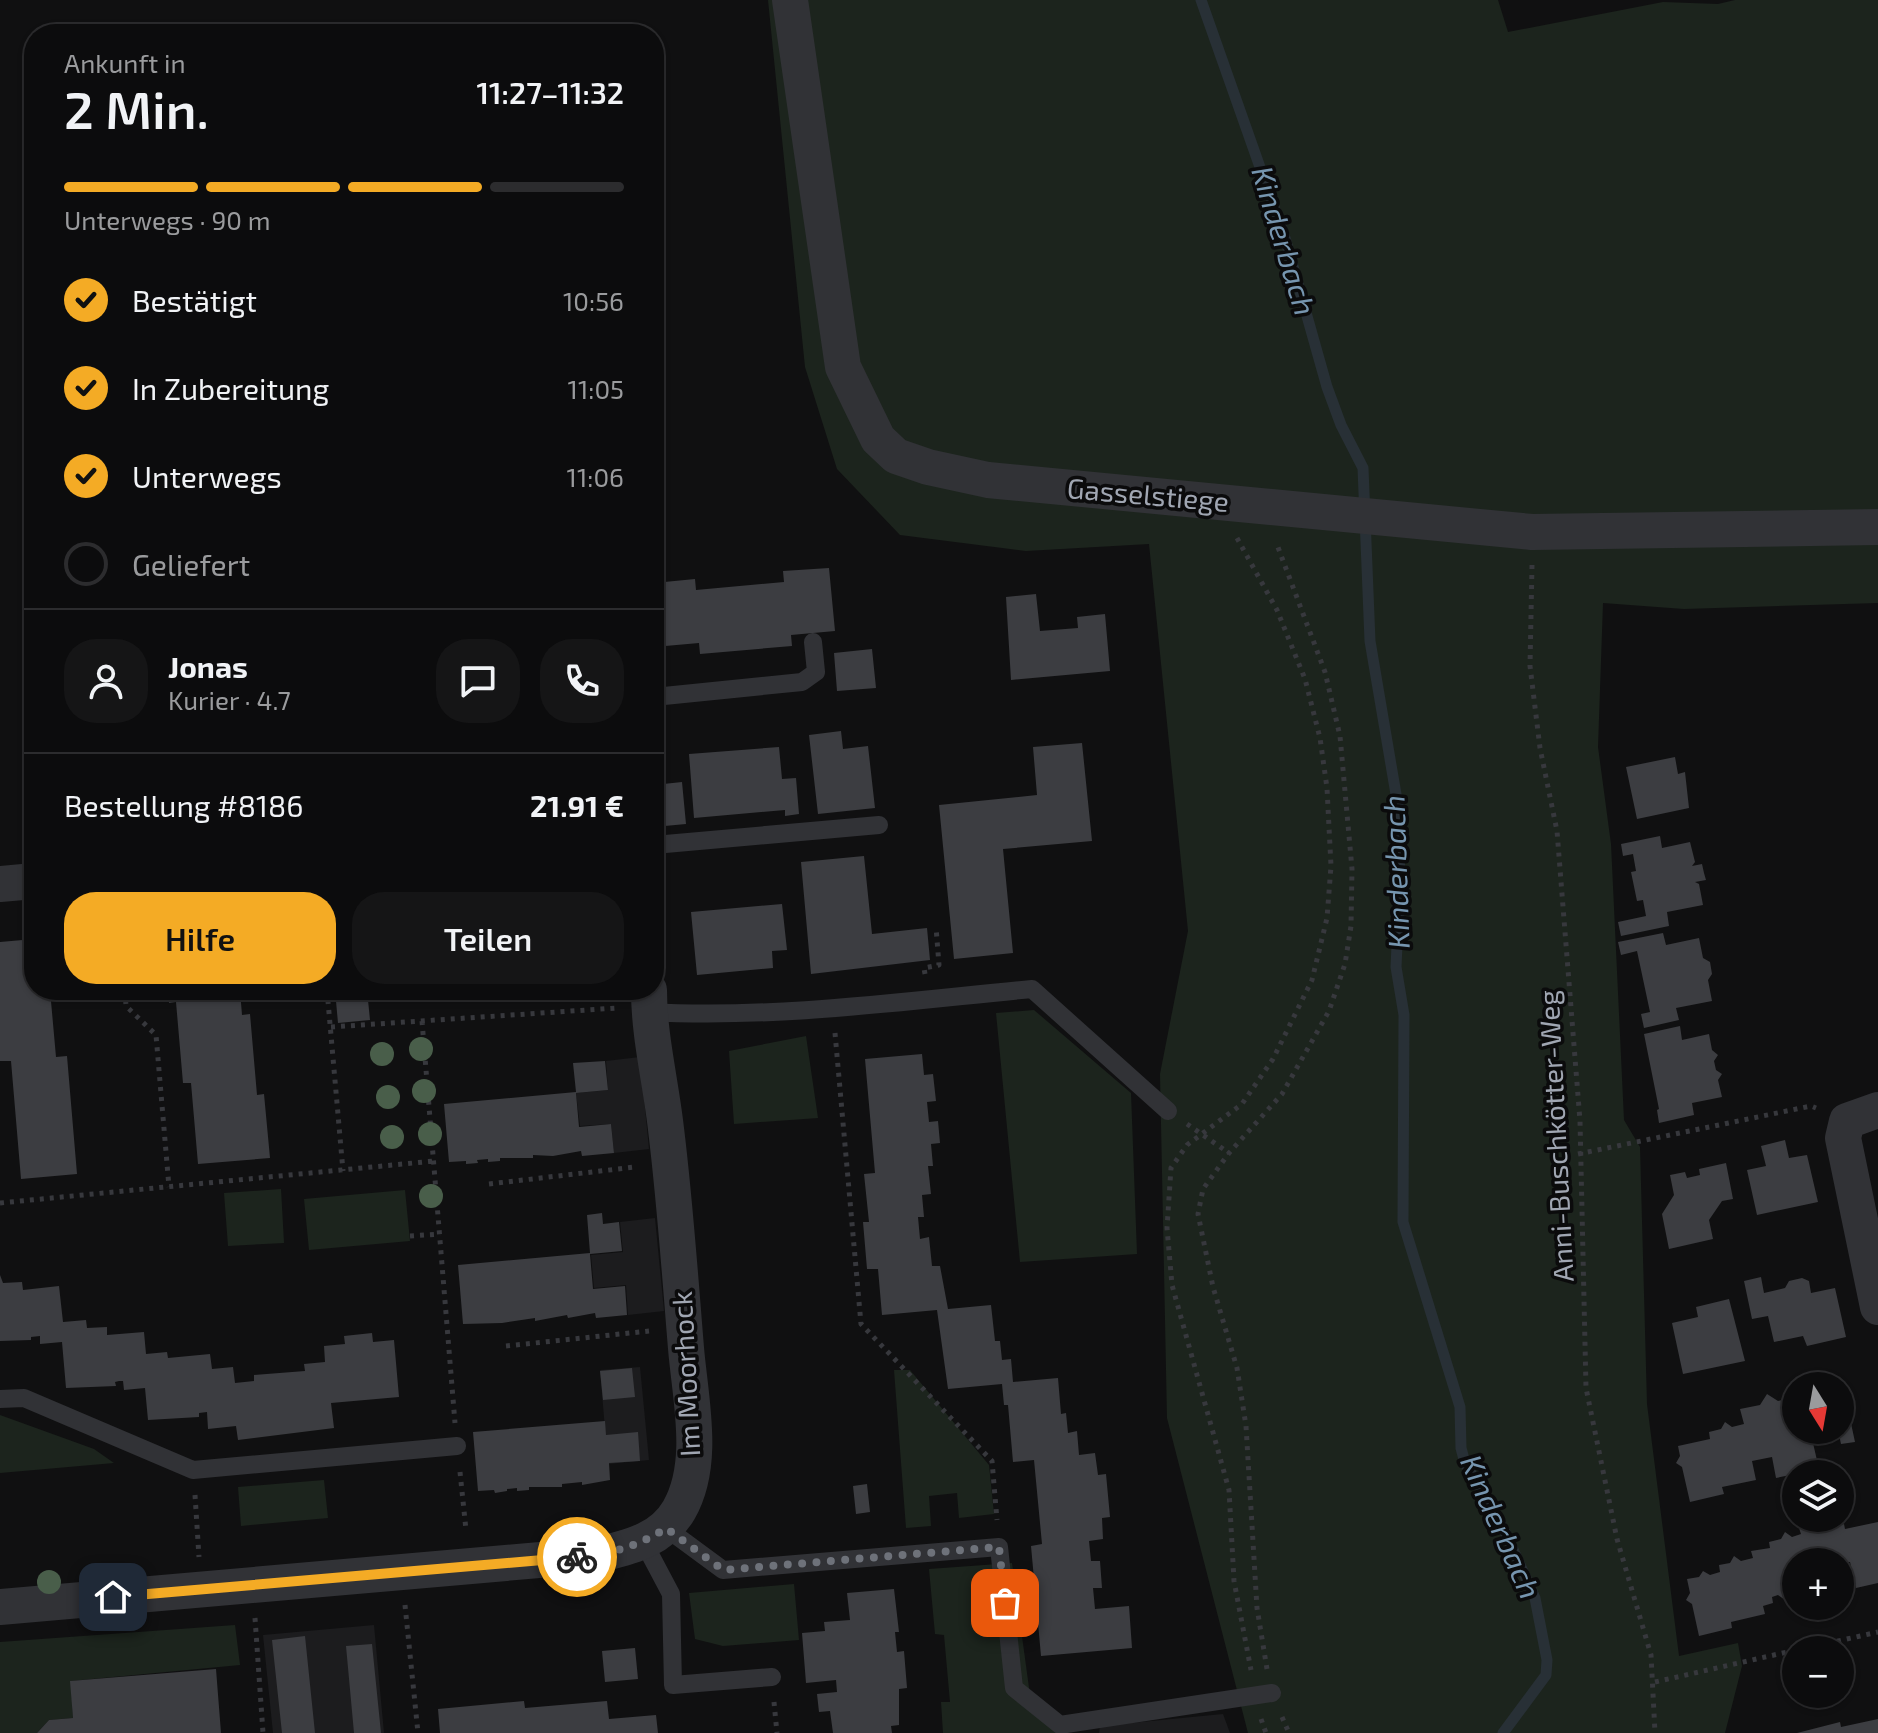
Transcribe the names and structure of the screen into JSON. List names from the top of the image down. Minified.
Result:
{"streets":{"street":["Gasselstiege","Im Moorhock"],"path":["Anni-Buschkötter-Weg"]},"crossings":[["Gasselstiege","Anni-Buschkötter-Weg"]],"water":["Kinderbach"],"north":"bottom","page":{"heading":["2 Min.","Ankunft in","11:27–11:32"],"panel":["Jonas","Kurier · 4.7","Bestellung #8186","21.91 €"],"bar":"Unterwegs · 90 m","list":[["Bestätigt","10:56"],["In Zubereitung","11:05"],["Unterwegs","11:06"],"Geliefert"],"buttons":["Hilfe","Teilen"],"map_buttons":["+","−"]}}
